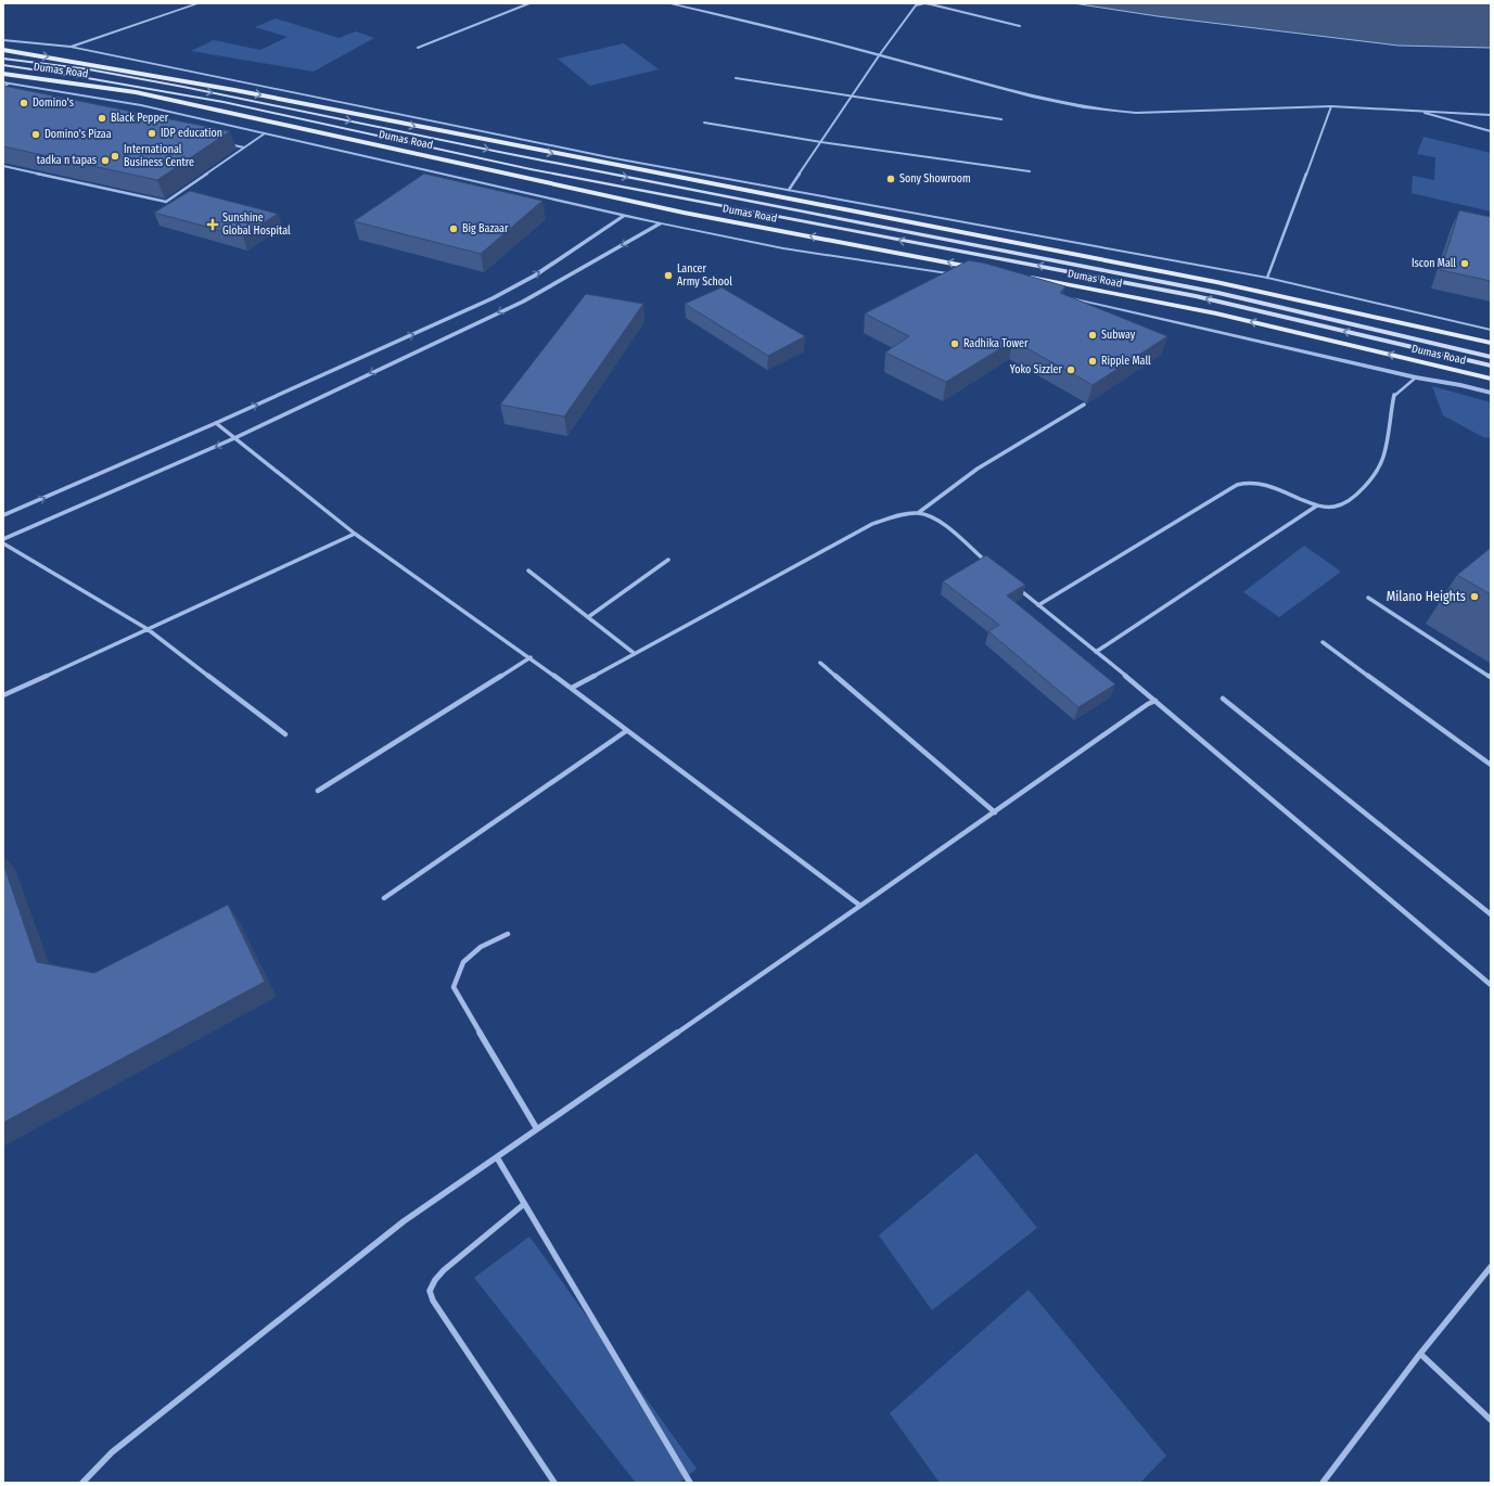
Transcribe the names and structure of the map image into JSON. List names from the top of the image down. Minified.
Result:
{"streets":{"main road":["Dumas Road"]},"places":{"other":["Domino's","Black Pepper","IDP education","Domino's Pizaa","International Business Centre","tadka n tapas","Sony Showroom","Big Bazaar","Iscon Mall","Lancer Army School","Subway","Radhika Tower","Ripple Mall","Yoko Sizzler","Milano Heights"],"health":["Sunshine Global Hospital"]}}
